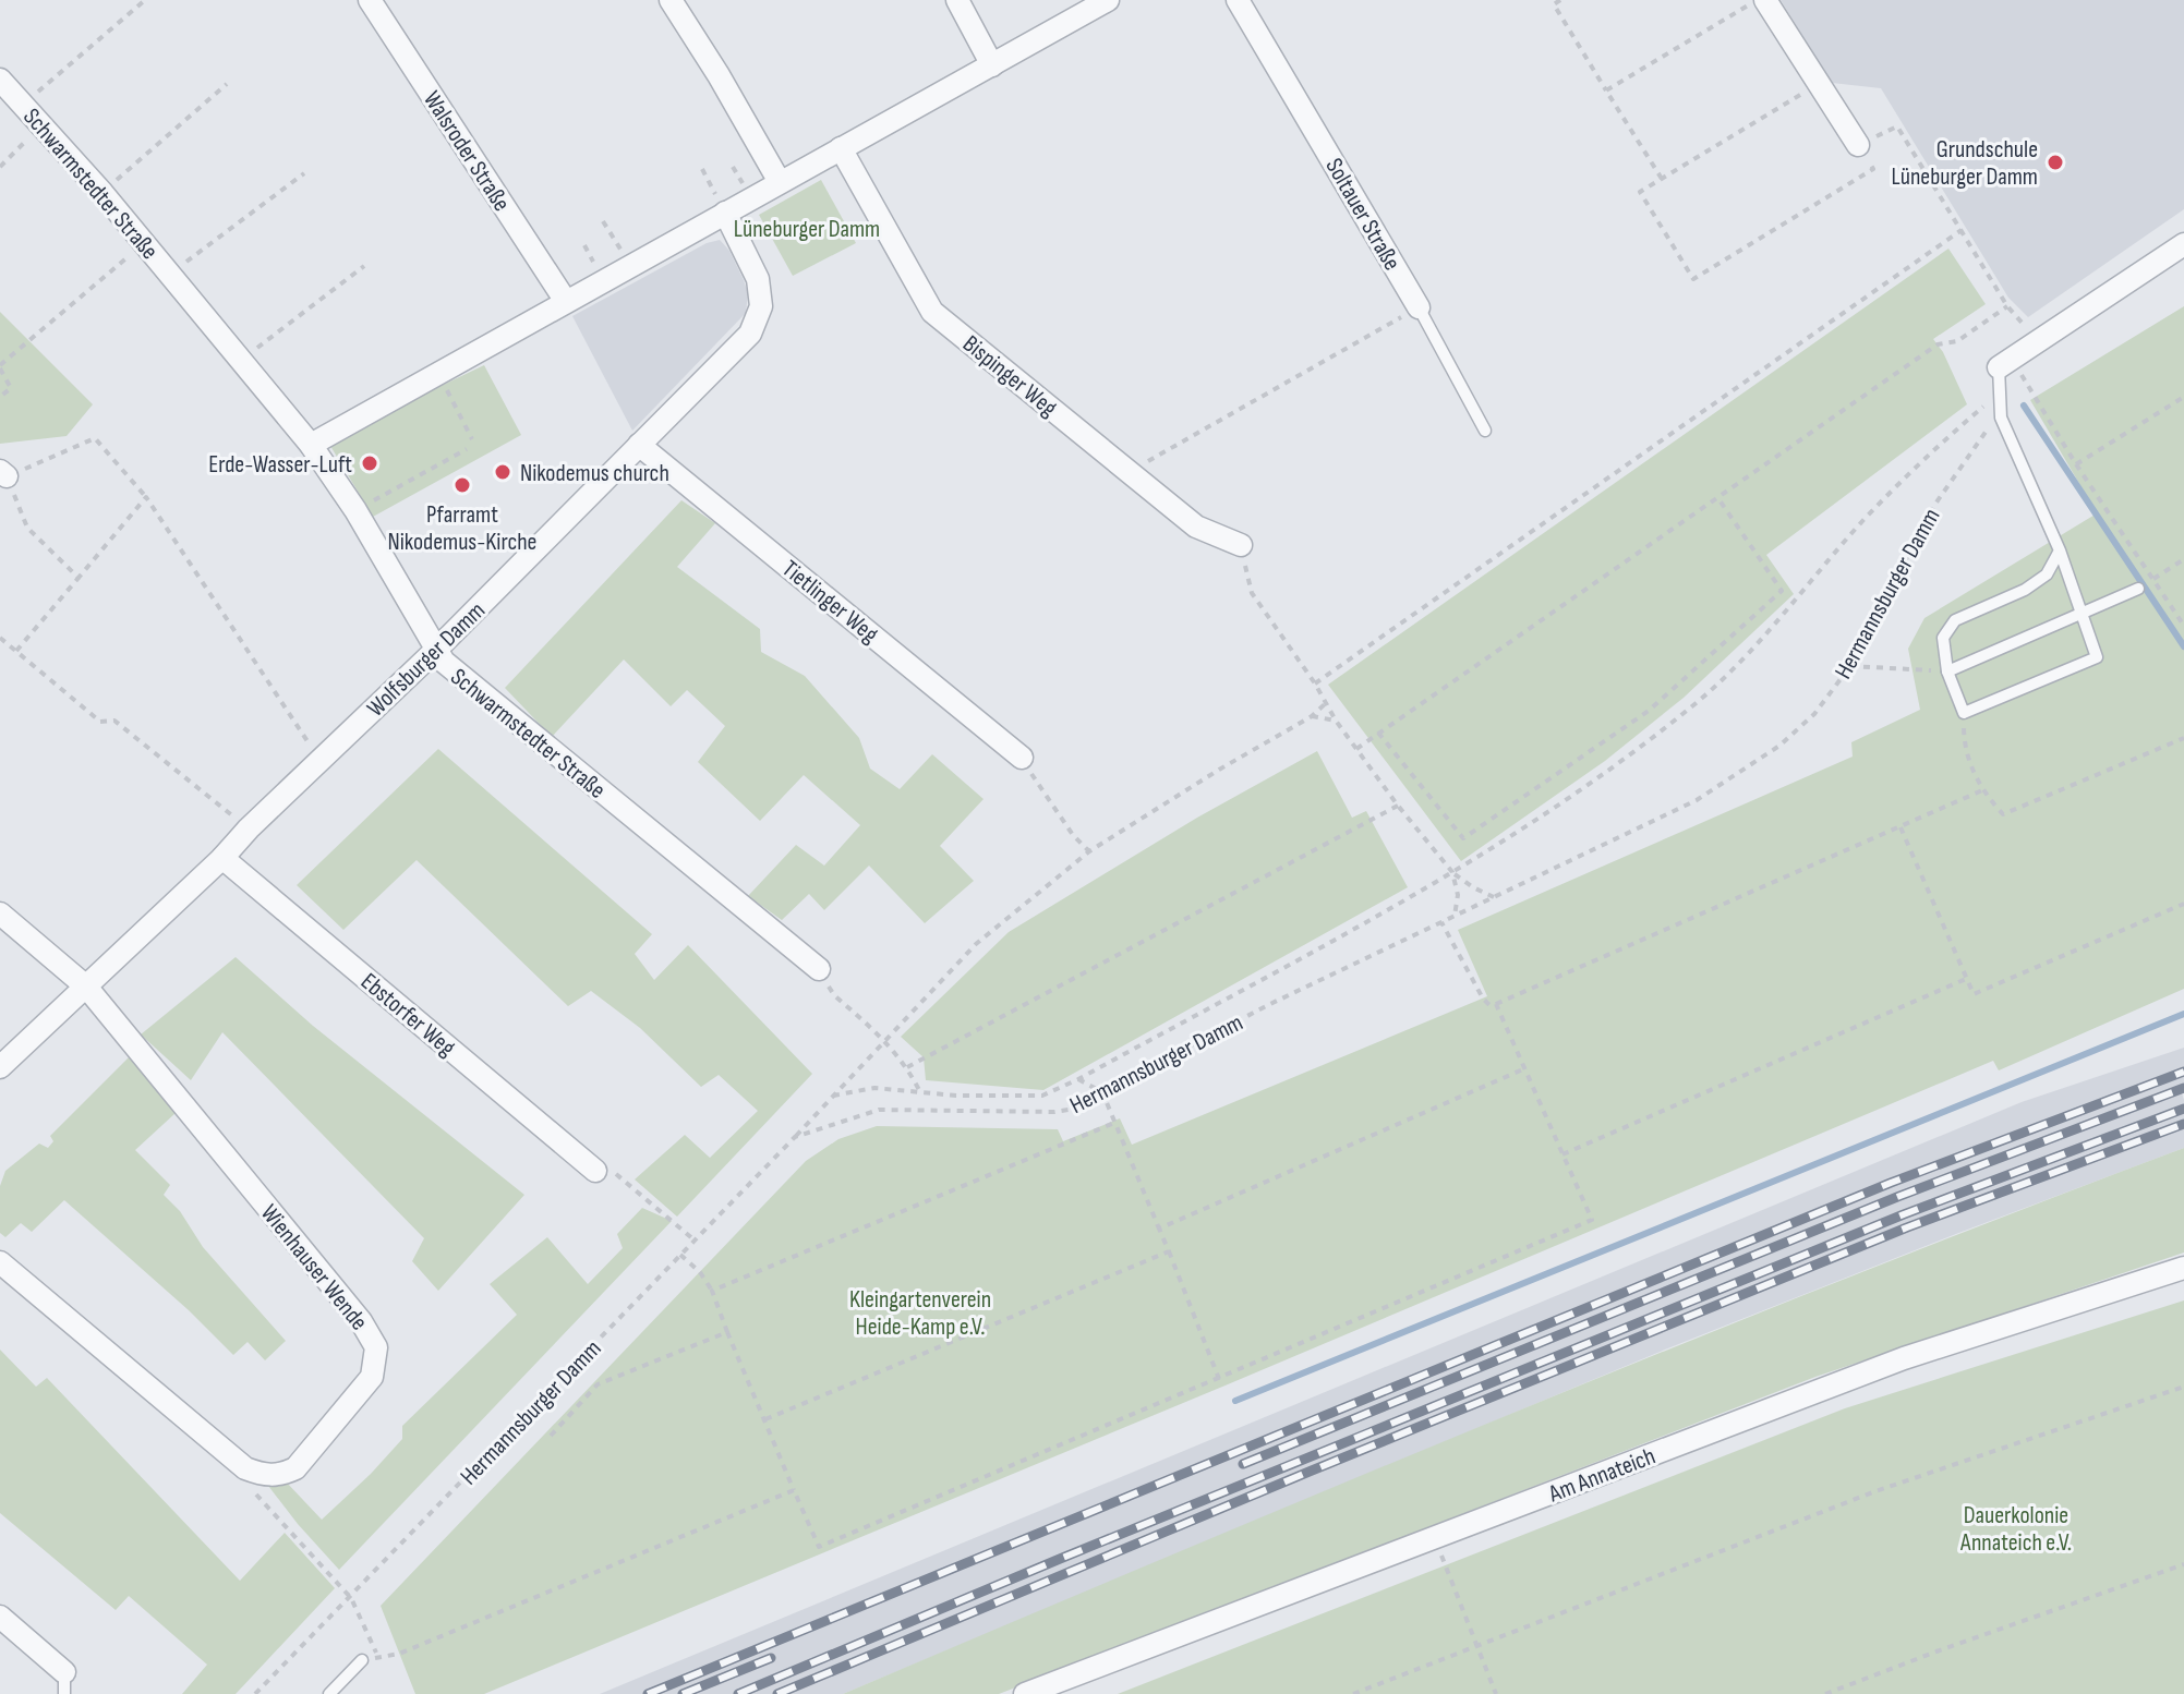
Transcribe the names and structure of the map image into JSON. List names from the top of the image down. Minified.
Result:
{"streets":{"street":["Walsroder Straße","Schwarmstedter Straße","Soltauer Straße","Bispinger Weg","Tietlinger Weg","Wolfsburger Damm","Ebstorfer Weg","Wienhauser Wende","Am Annateich"],"path":["Hermannsburger Damm"]},"crossings":[["Schwarmstedter Straße","Wolfsburger Damm"],["Tietlinger Weg","Wolfsburger Damm"],["Wolfsburger Damm","Ebstorfer Weg"],["Wolfsburger Damm","Wienhauser Wende"]],"parks":["Lüneburger Damm","Kleingartenverein Heide-Kamp e.V.","Dauerkolonie Annateich e.V."],"places":["Grundschule Lüneburger Damm","Erde-Wasser-Luft","Nikodemus church","Pfarramt Nikodemus-Kirche"]}
